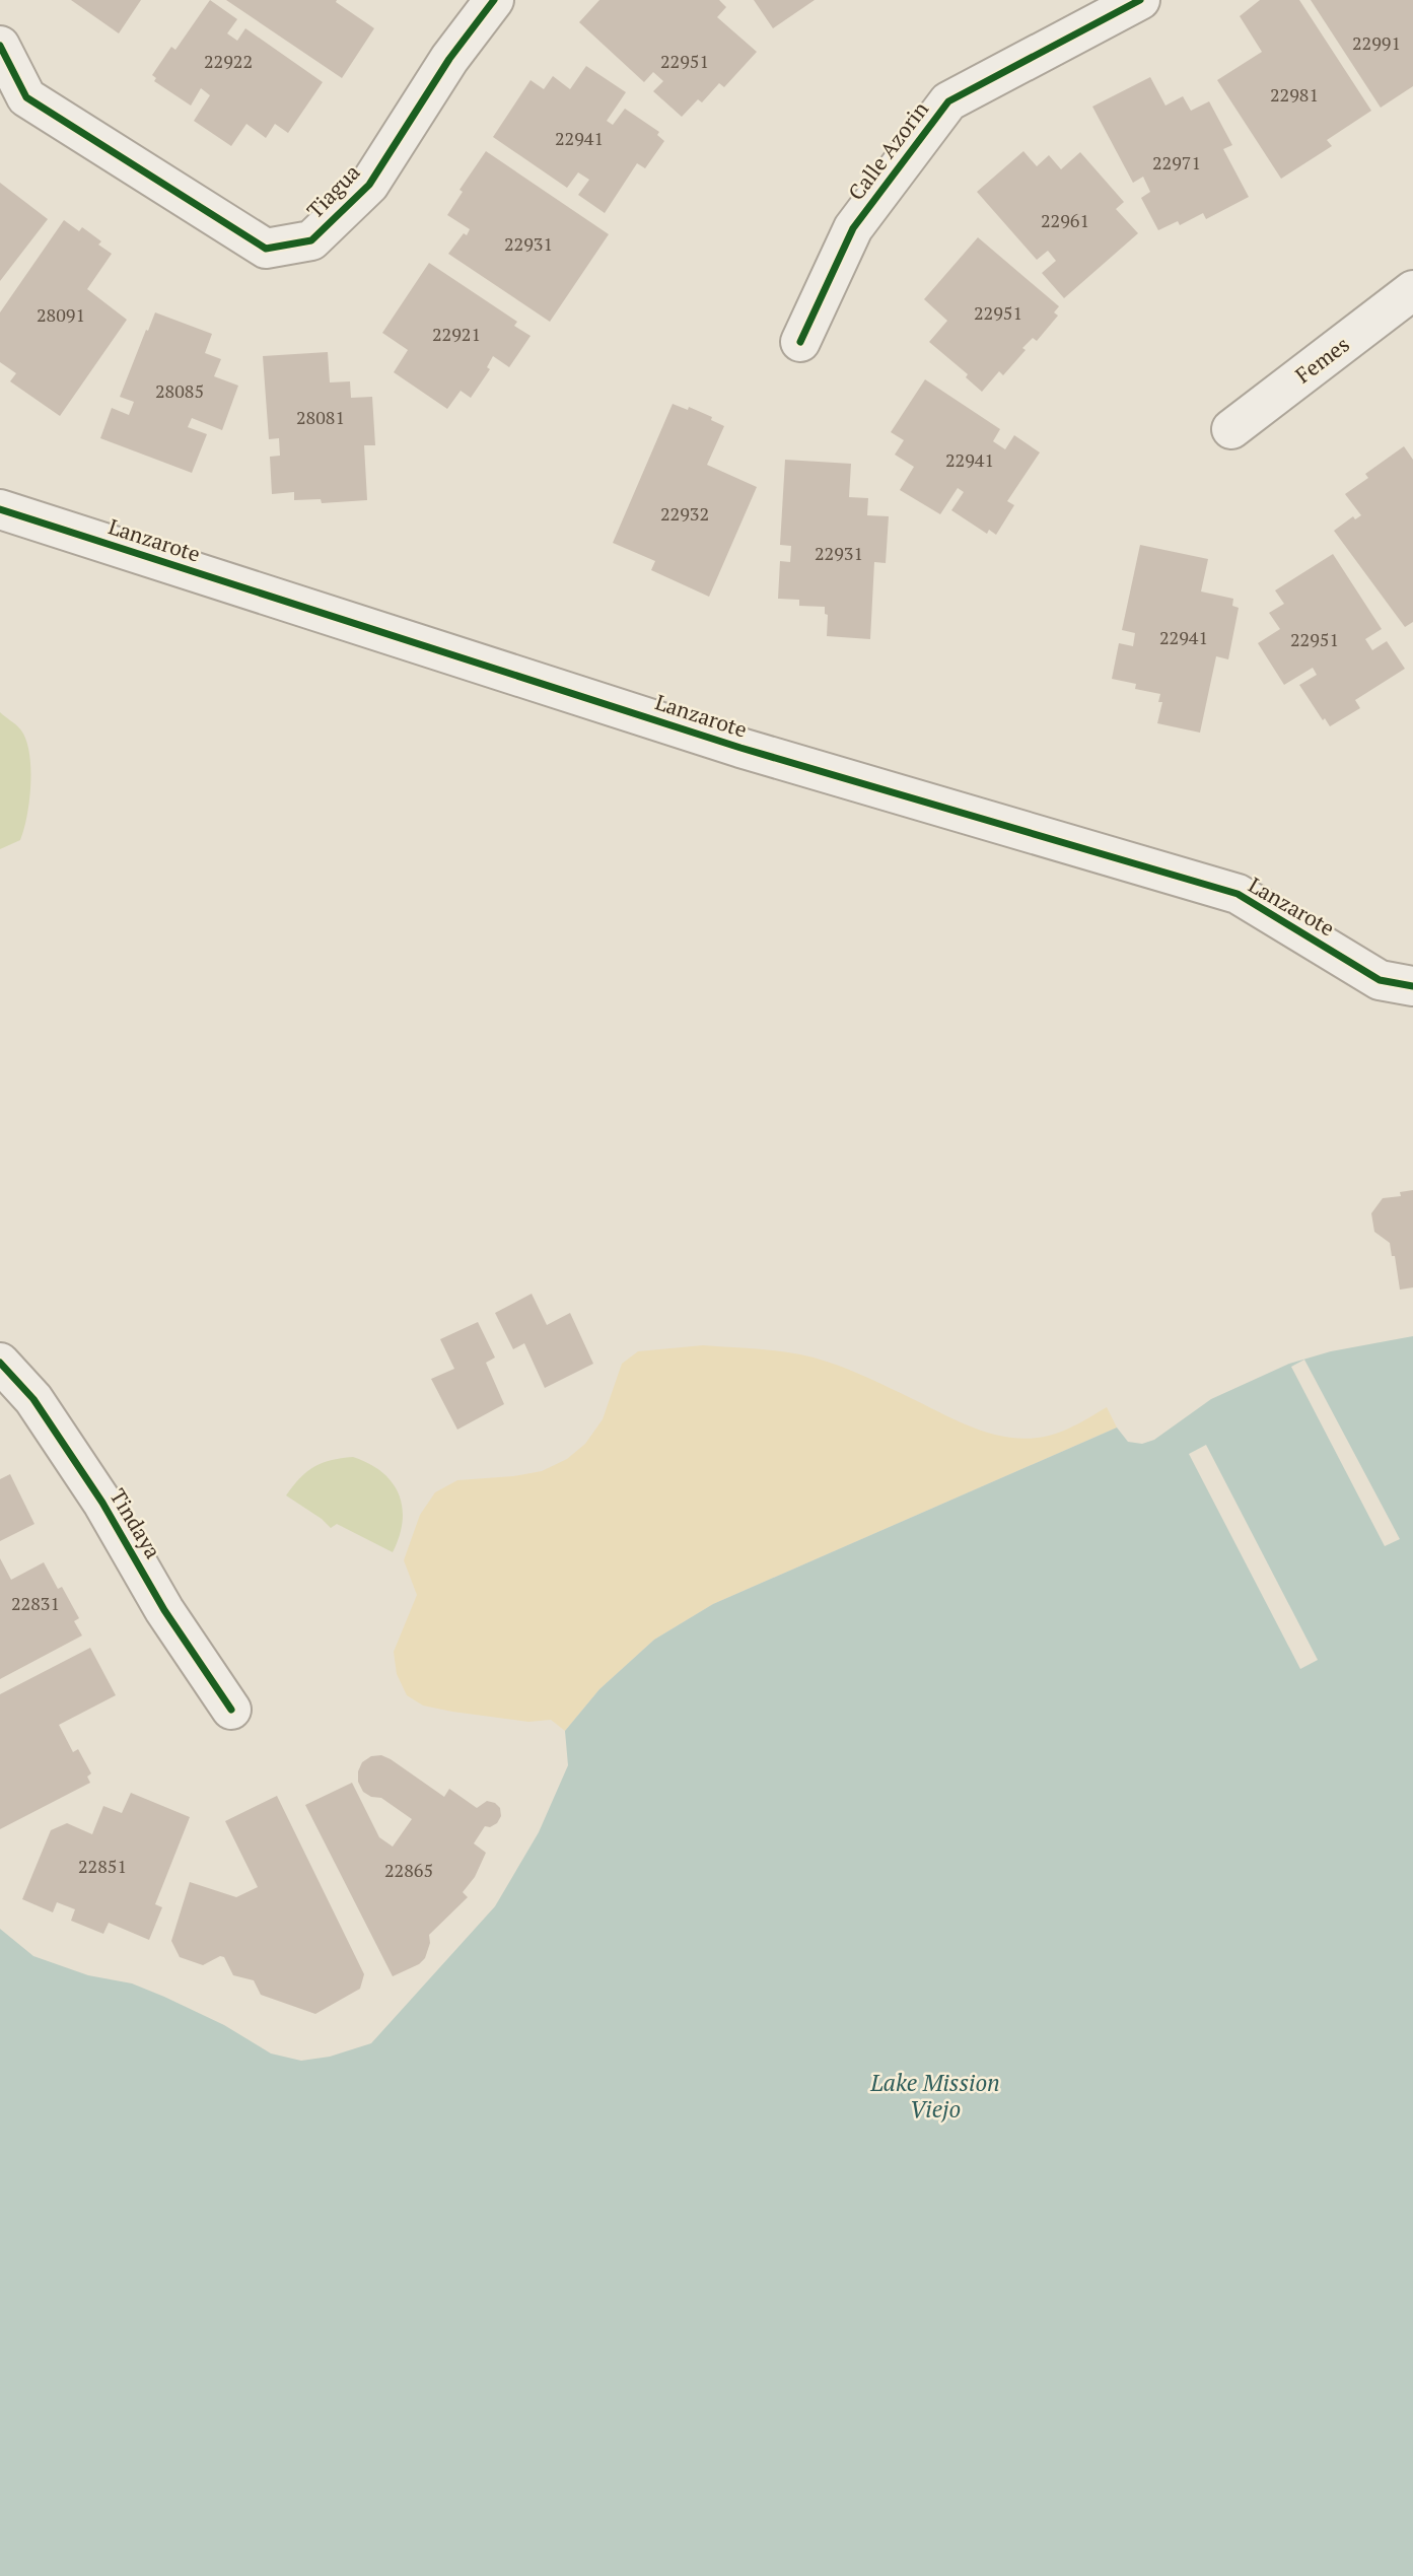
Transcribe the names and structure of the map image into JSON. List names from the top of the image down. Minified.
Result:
{"streets":{"street":["Calle Azorin","Tiagua","Femes","Lanzarote","Tindaya"]},"water":["Lake Mission Viejo"],"house_numbers":["22991","22922","22951","22981","22941","22971","22961","22931","22951","28091","22921","28085","28081","22941","22932","22931","22941","22951","22831","22851","22865"]}
